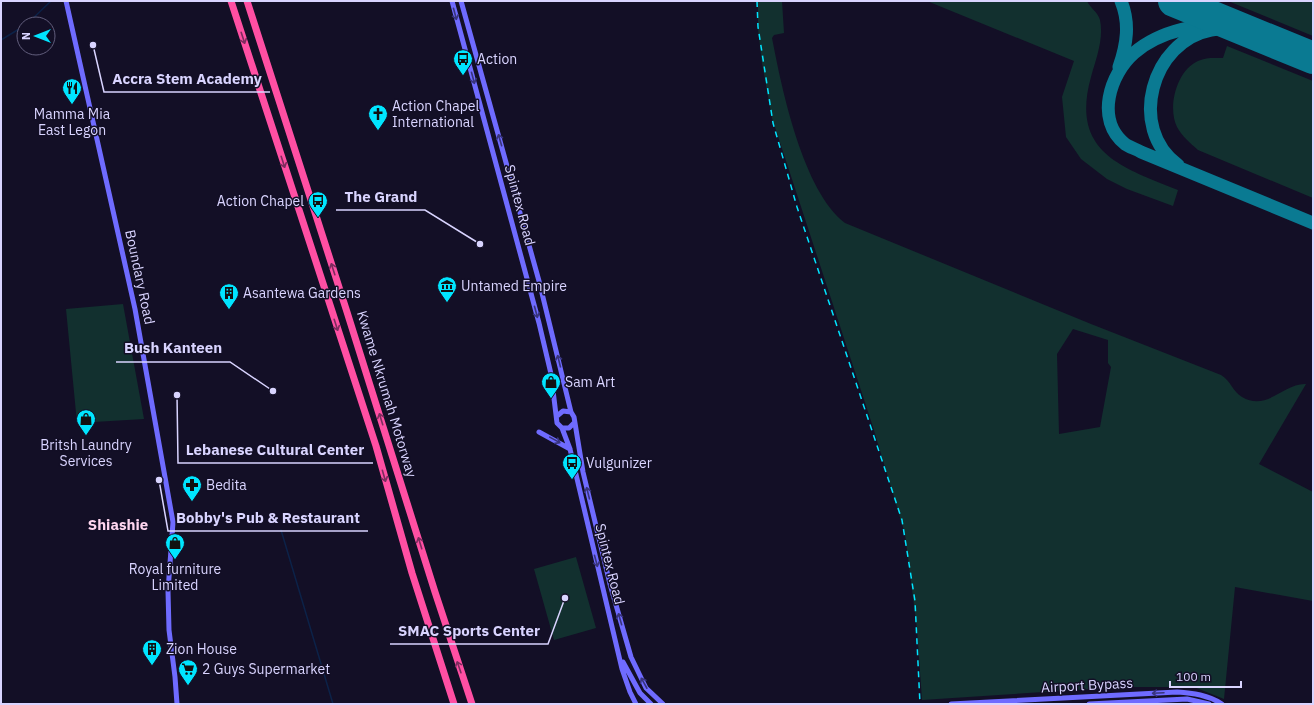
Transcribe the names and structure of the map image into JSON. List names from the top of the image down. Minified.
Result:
{"streets":{"highway":["Kwame Nkrumah Motorway"],"main road":["Spintex Road","Boundary Road","Airport Bypass"]},"districts":["Shiashie"],"places":{"other":["Accra Stem Academy","The Grand","Bush Kanteen","Lebanese Cultural Center","Bobby's Pub & Restaurant","SMAC Sports Center"],"bus stop":["Action","Action Chapel","Vulgunizer"],"restaurant":["Mamma Mia East Legon"],"church":["Action Chapel International"],"museum":["Untamed Empire"],"building":["Asantewa Gardens","Zion House"],"shop":["Sam Art","Britsh Laundry Services","Royal furniture Limited"],"pharmacy":["Bedita"],"supermarket":["2 Guys Supermarket"]},"scale_bar":"100 m","north":"left"}
